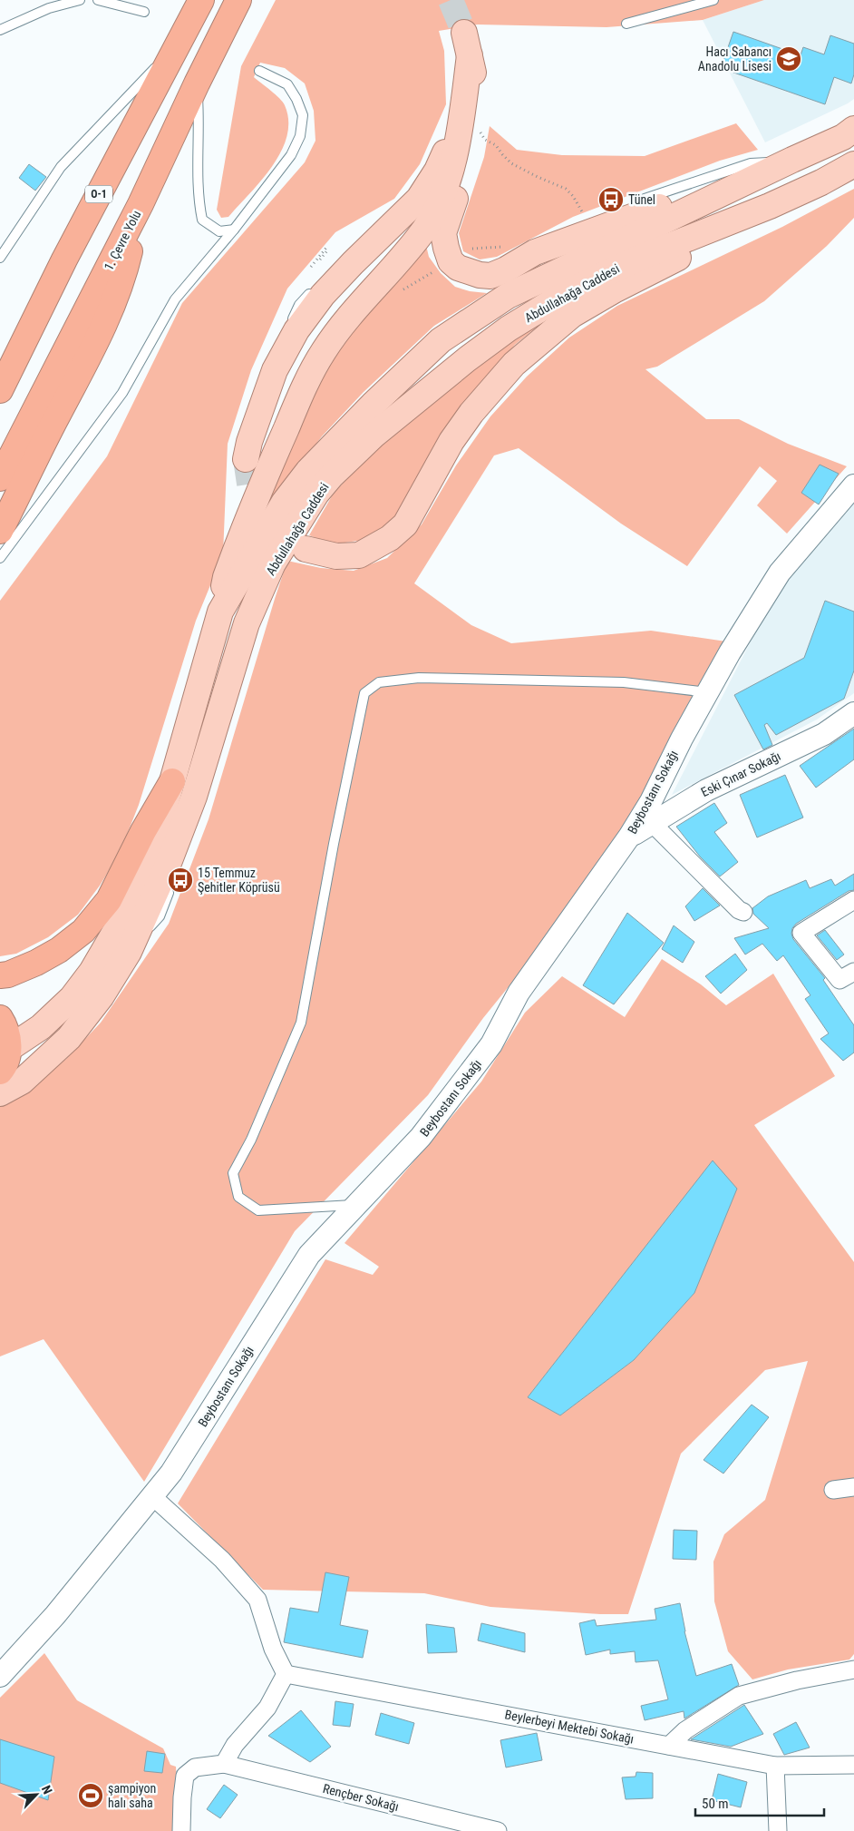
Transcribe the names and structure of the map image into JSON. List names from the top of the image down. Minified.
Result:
{"streets":{"highway":["O-1","1. Çevre Yolu"],"main road":["Abdullahağa Caddesi"],"street":["Eski Çınar Sokağı","Beybostanı Sokağı","Beylerbeyi Mektebi Sokağı","Rençber Sokağı"]},"crossings":[["Eski Çınar Sokağı","Beybostanı Sokağı"]],"places":{"school or university":["Hacı Sabancı Anadolu Lisesi"],"bus stop":["Tünel","15 Temmuz Şehitler Köprüsü"],"sports":["şampiyon halı saha"]},"scale_bar":"50 m","north":"top right"}
